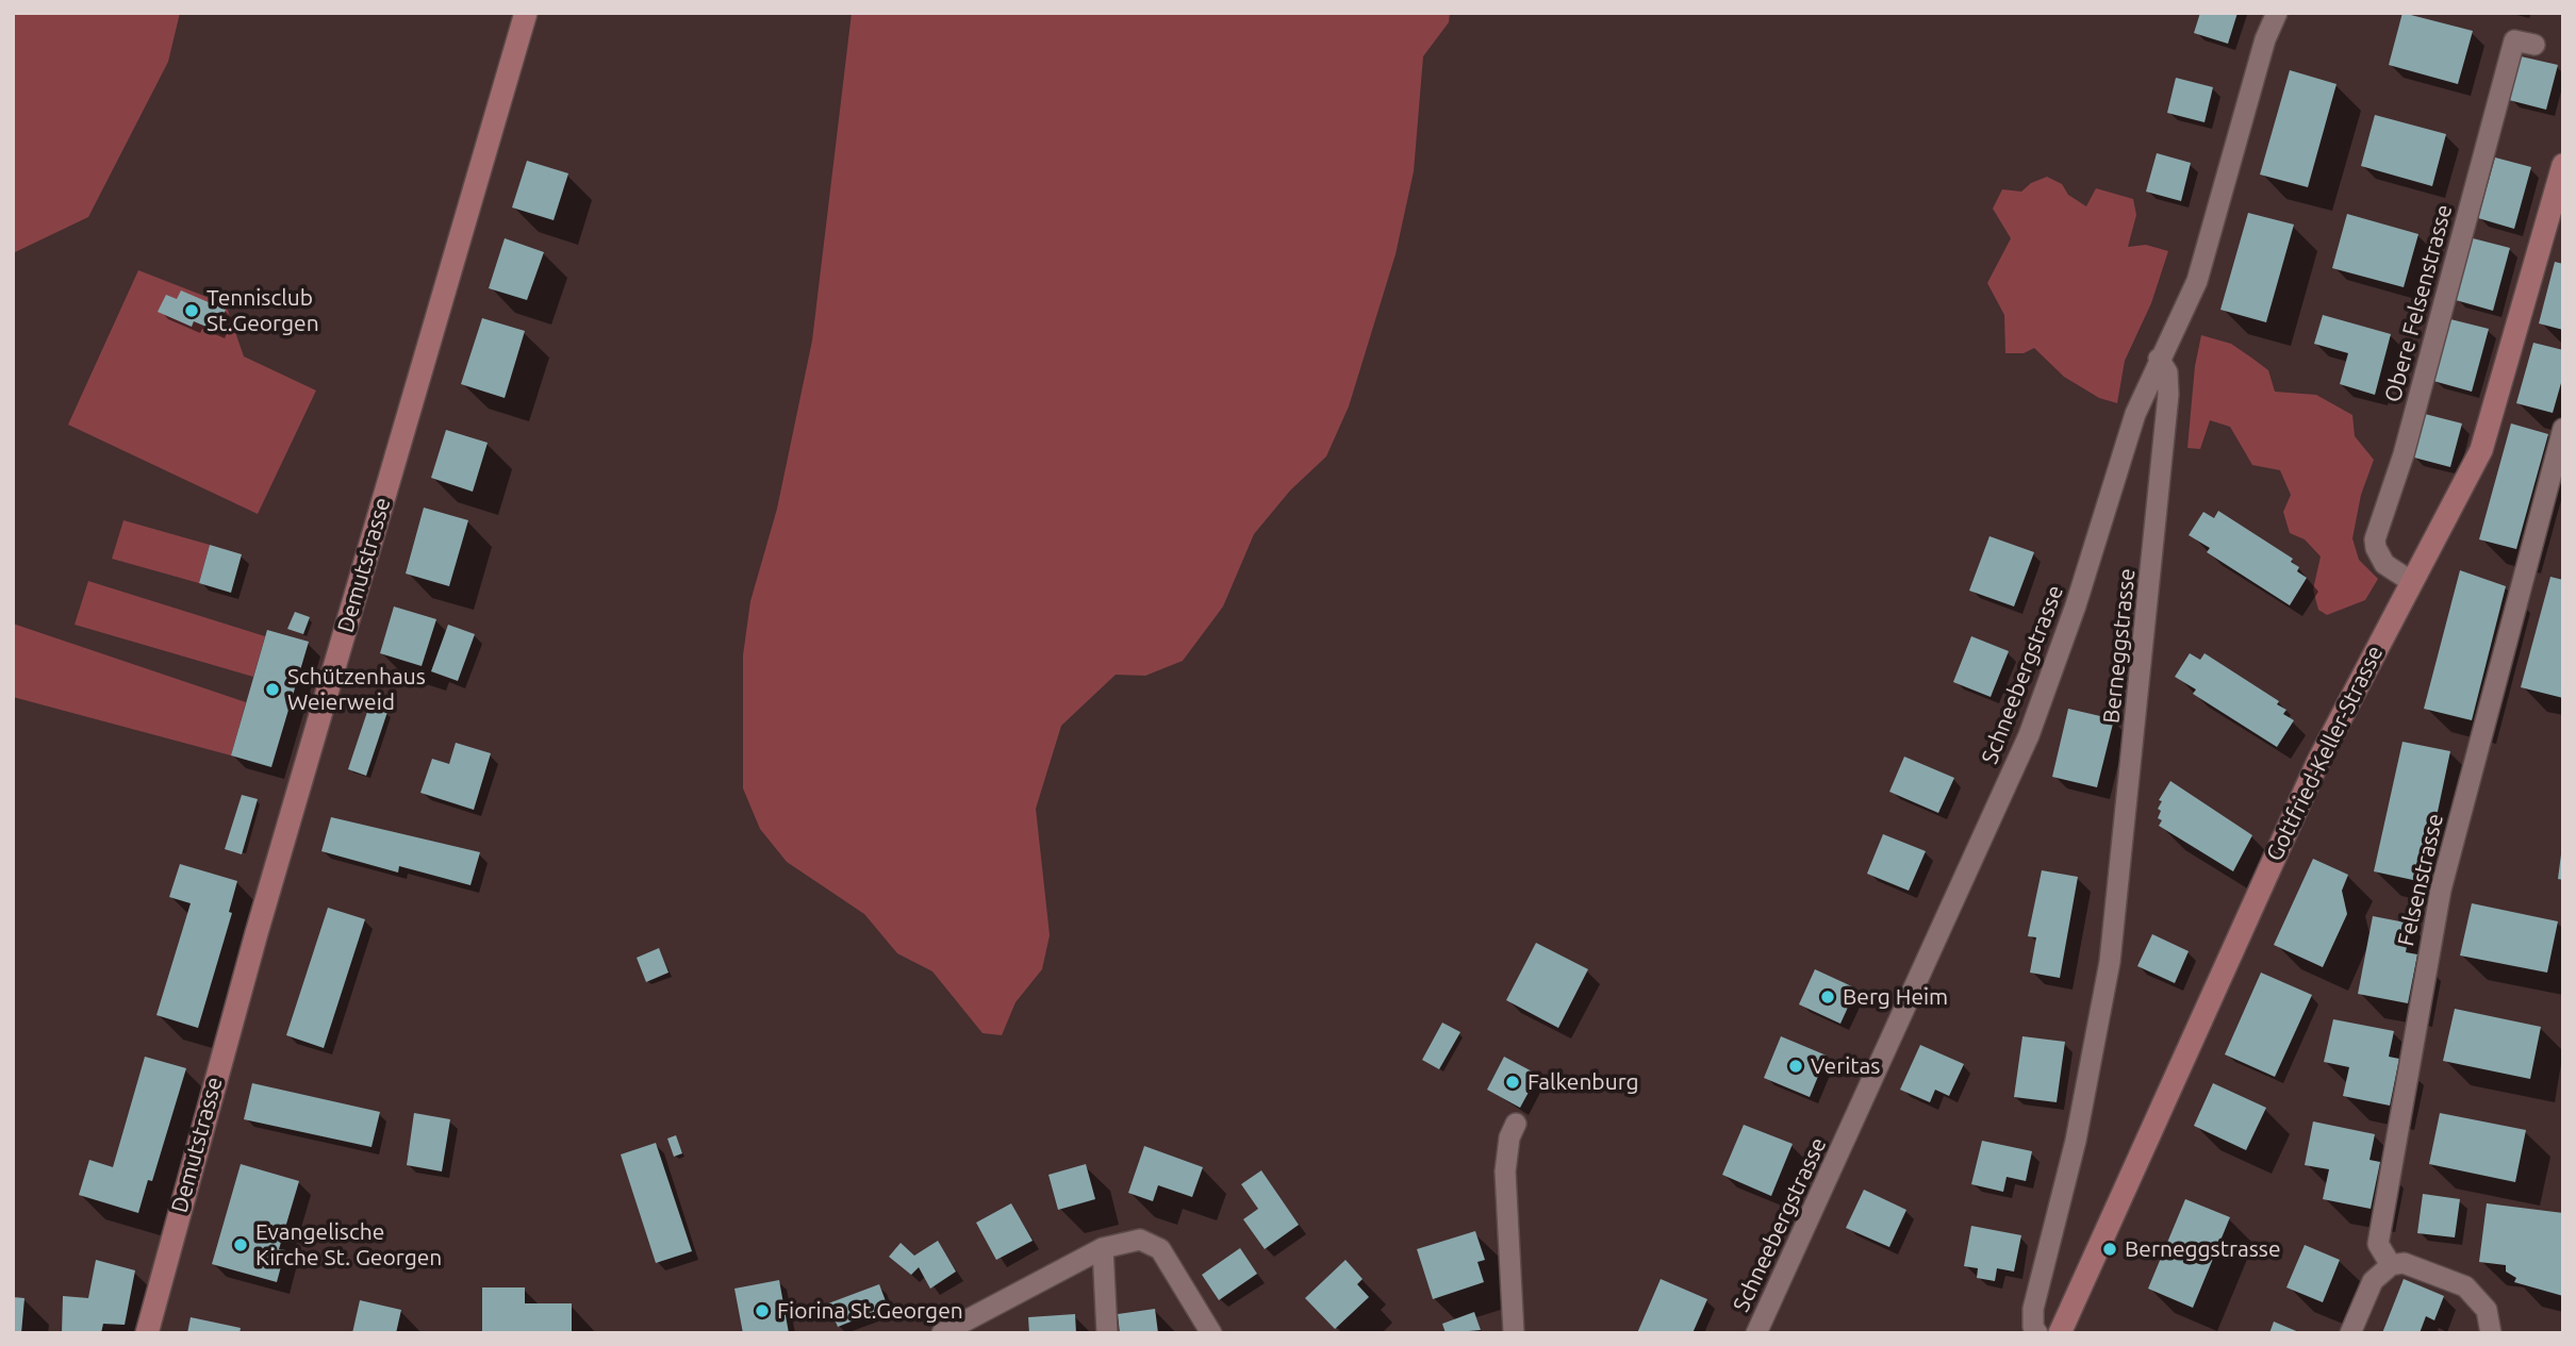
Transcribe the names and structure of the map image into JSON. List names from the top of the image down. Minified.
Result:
{"streets":{"street":["Obere Felsenstrasse","Demutstrasse","Berneggstrasse","Schneebergstrasse","Gottfried-Keller-Strasse","Felsenstrasse"]},"crossings":[["Obere Felsenstrasse","Gottfried-Keller-Strasse"],["Berneggstrasse","Schneebergstrasse"]],"places":["Tennisclub St.Georgen","Schützenhaus Weierweid","Berg Heim","Veritas","Falkenburg","Evangelische Kirche St. Georgen","Berneggstrasse","Fiorina St.Georgen"]}
